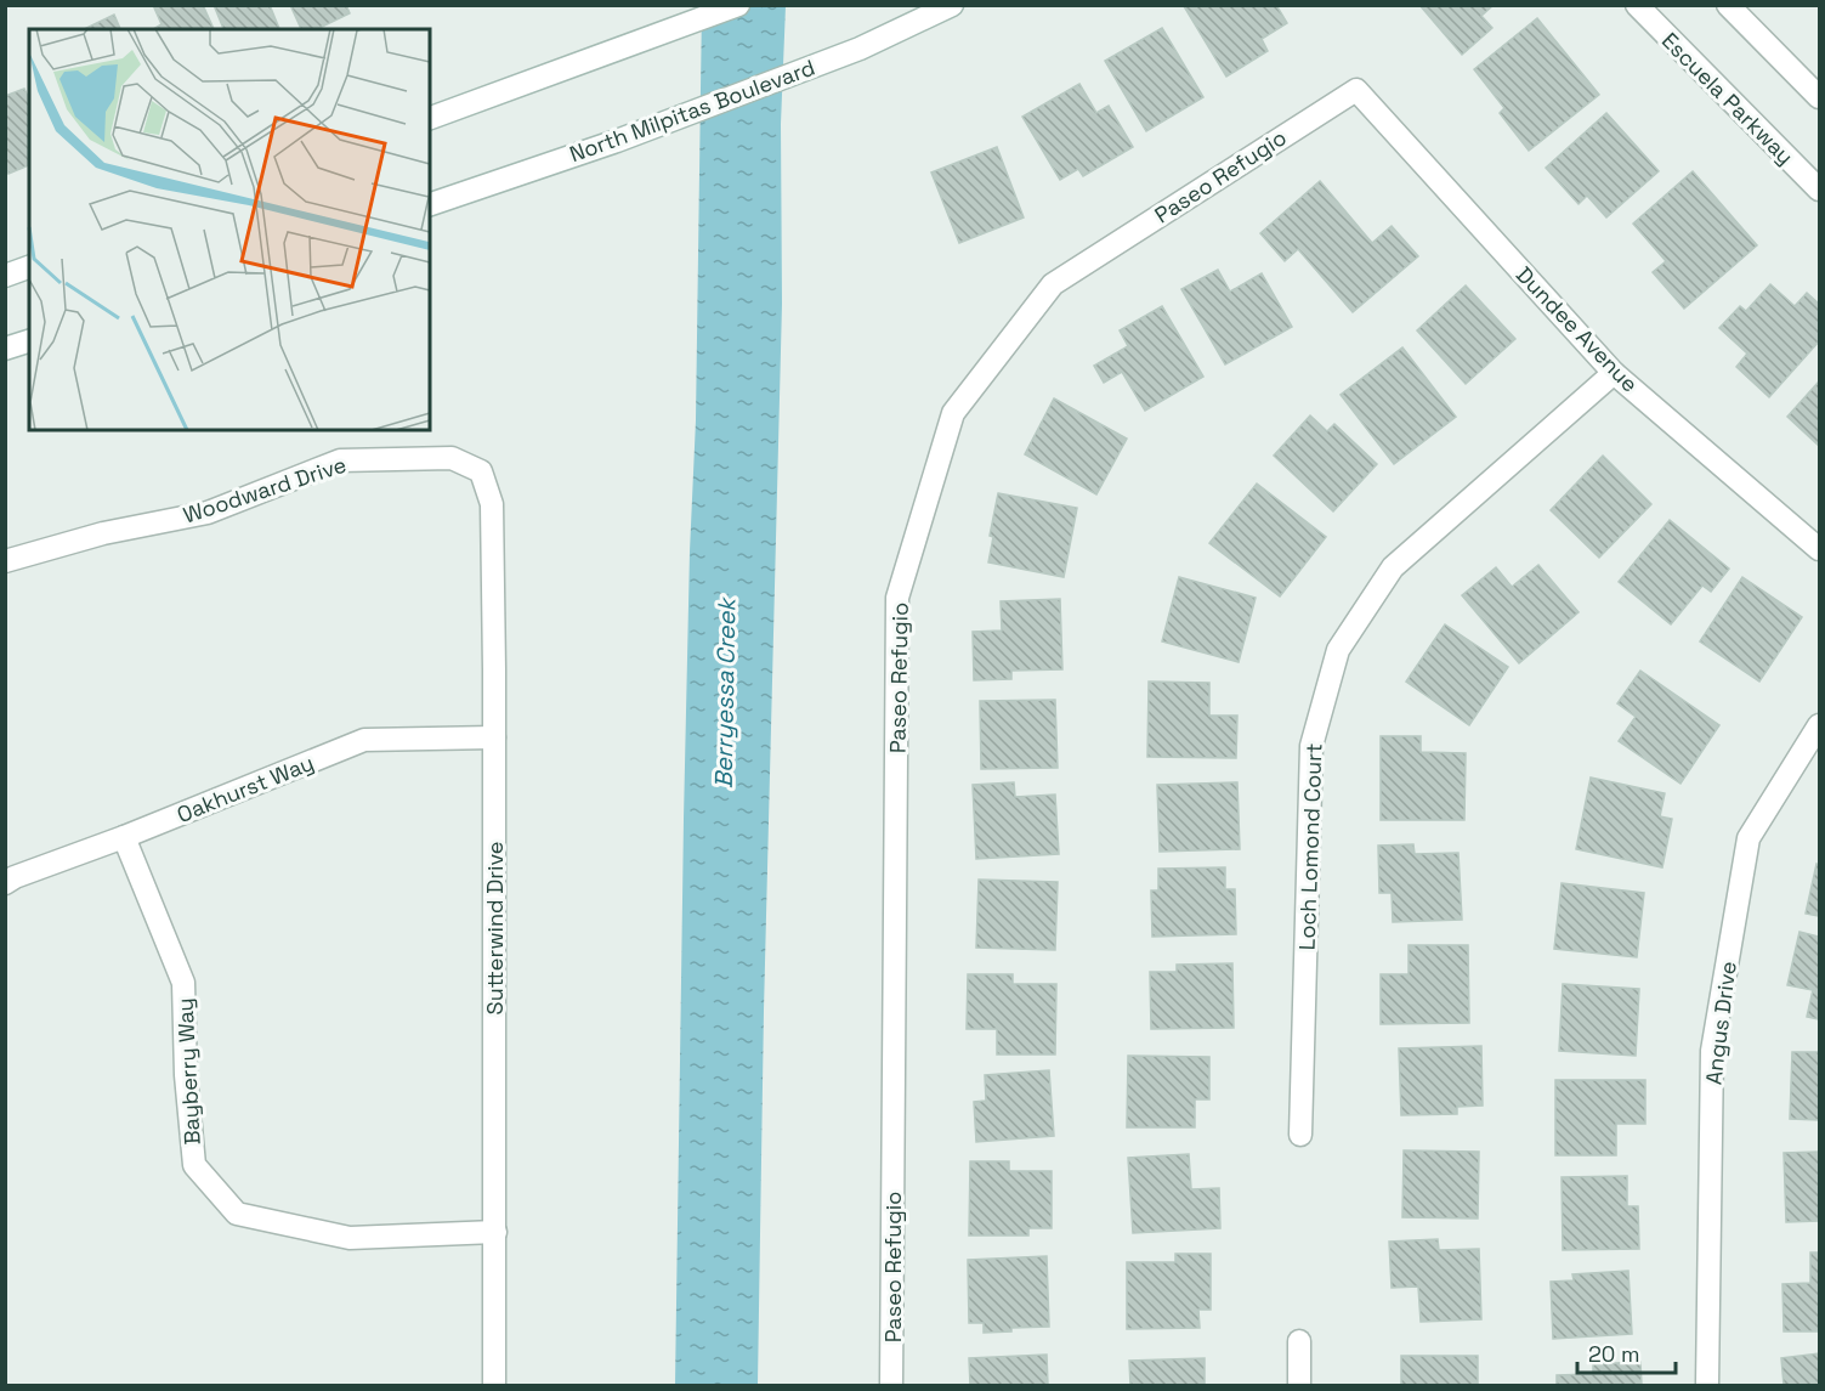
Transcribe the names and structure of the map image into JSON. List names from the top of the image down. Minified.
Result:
{"streets":{"street":["Escuela Parkway","North Milpitas Boulevard","Paseo Refugio","Dundee Avenue","Woodward Drive","Oakhurst Way","Loch Lomond Court","Sutterwind Drive","Angus Drive","Bayberry Way"]},"crossings":[["Paseo Refugio","Dundee Avenue"],["Dundee Avenue","Loch Lomond Court"],["Woodward Drive","Sutterwind Drive"],["Oakhurst Way","Sutterwind Drive"],["Oakhurst Way","Bayberry Way"],["Sutterwind Drive","Bayberry Way"]],"water":["Berryessa Creek"],"scale_bar":"20 m"}
